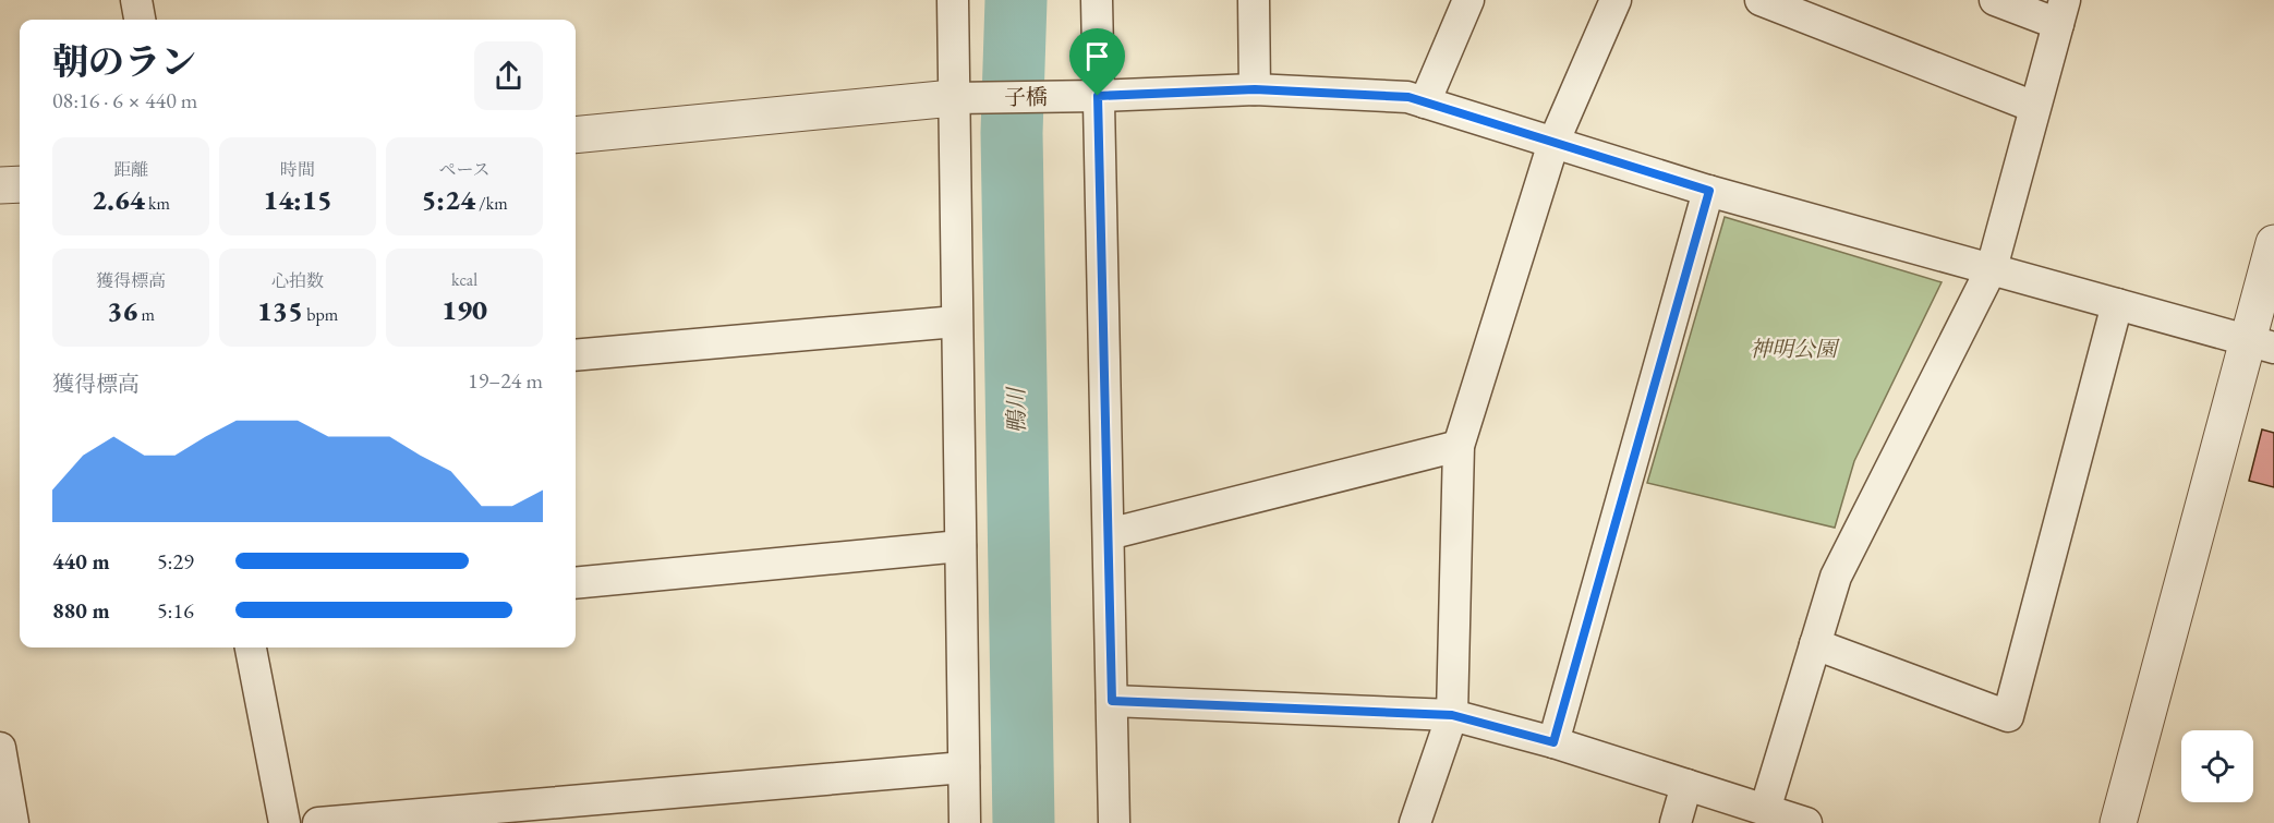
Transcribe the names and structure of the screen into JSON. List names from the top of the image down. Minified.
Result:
{"streets":{"street":["子橋"]},"water":["鴨川"],"parks":["神明公園"],"page":{"heading":["朝のラン","08:16 · 6 × 440 m"],"stats":[["距離","2.64 km"],["時間","14:15"],["ペース","5:24 /km"],["獲得標高","36 m"],["心拍数","135 bpm"],["kcal","190"]],"chart":["獲得標高","19–24 m"],"list":[{"name":"440 m","note":"5:29"},{"name":"880 m","note":"5:16"}]}}
